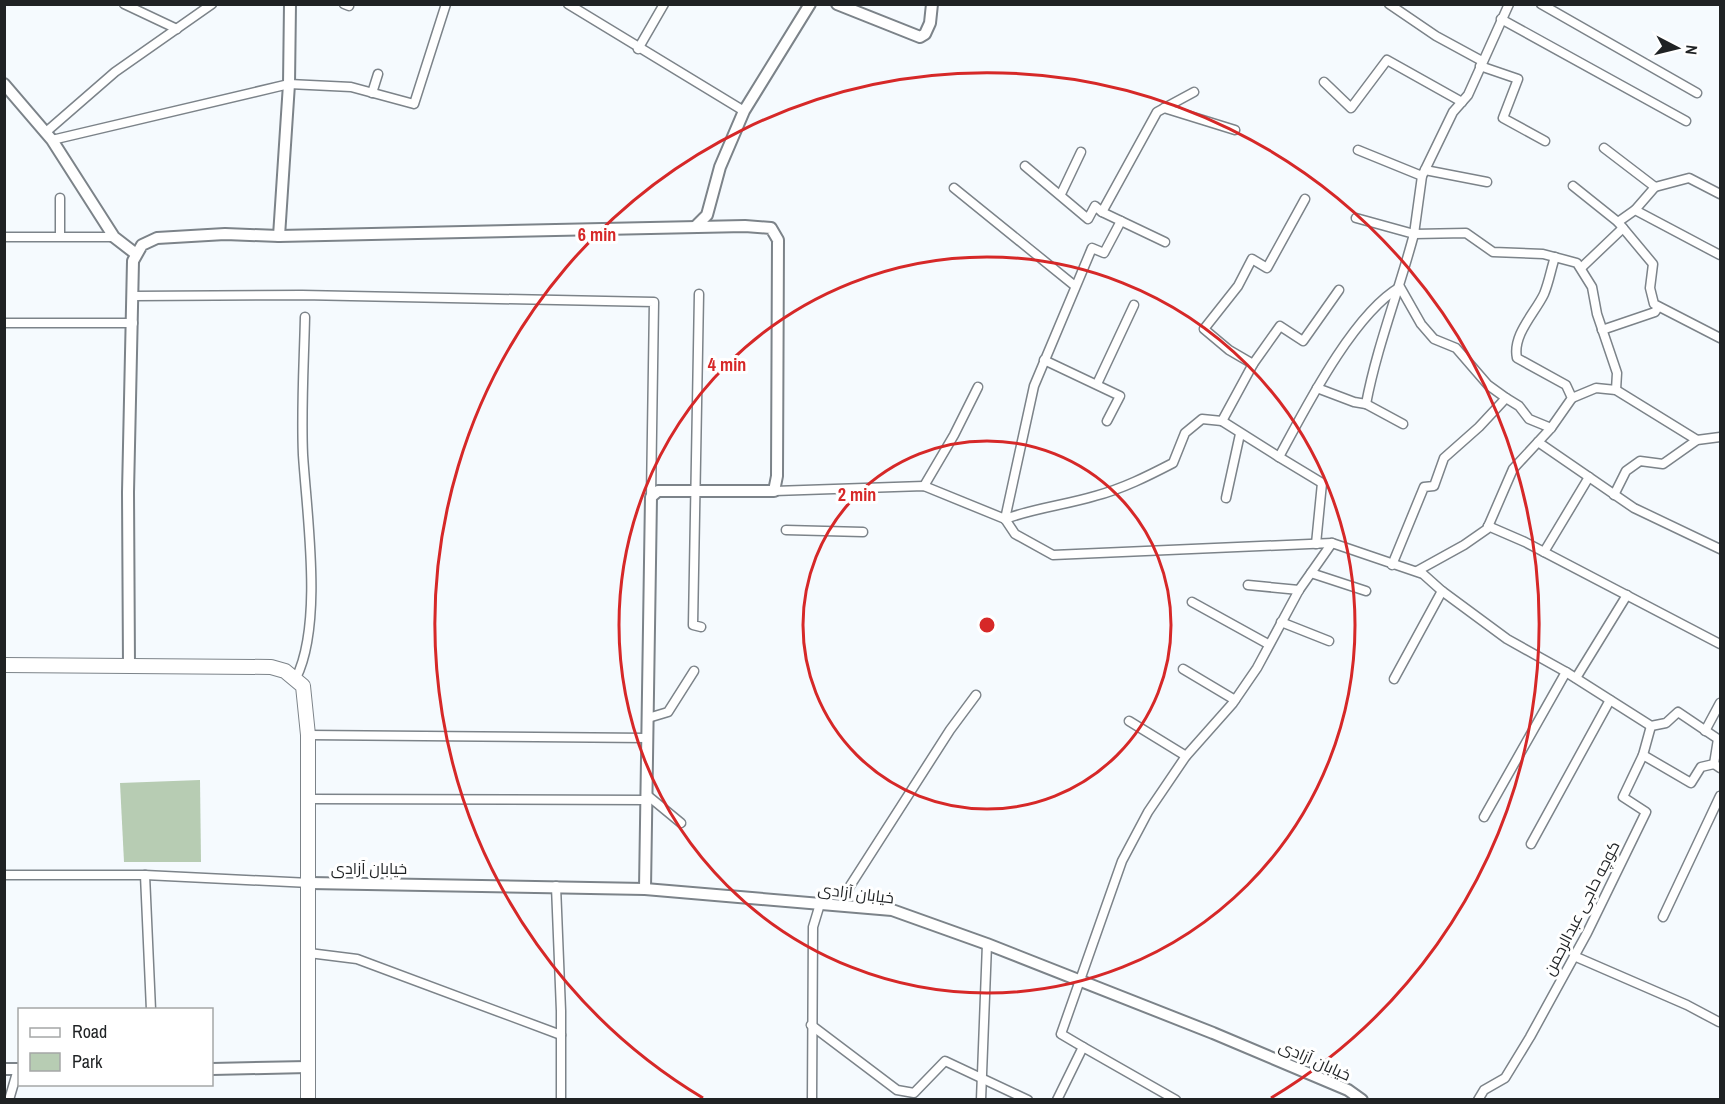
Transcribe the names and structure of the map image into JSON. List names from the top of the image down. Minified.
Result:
{"streets":{"street":["خیابان آزادی","کوچه حاجی عبدالرحمن"]},"legend":["Road","Park"],"north":"right","rings":["6 min","4 min","2 min"]}
